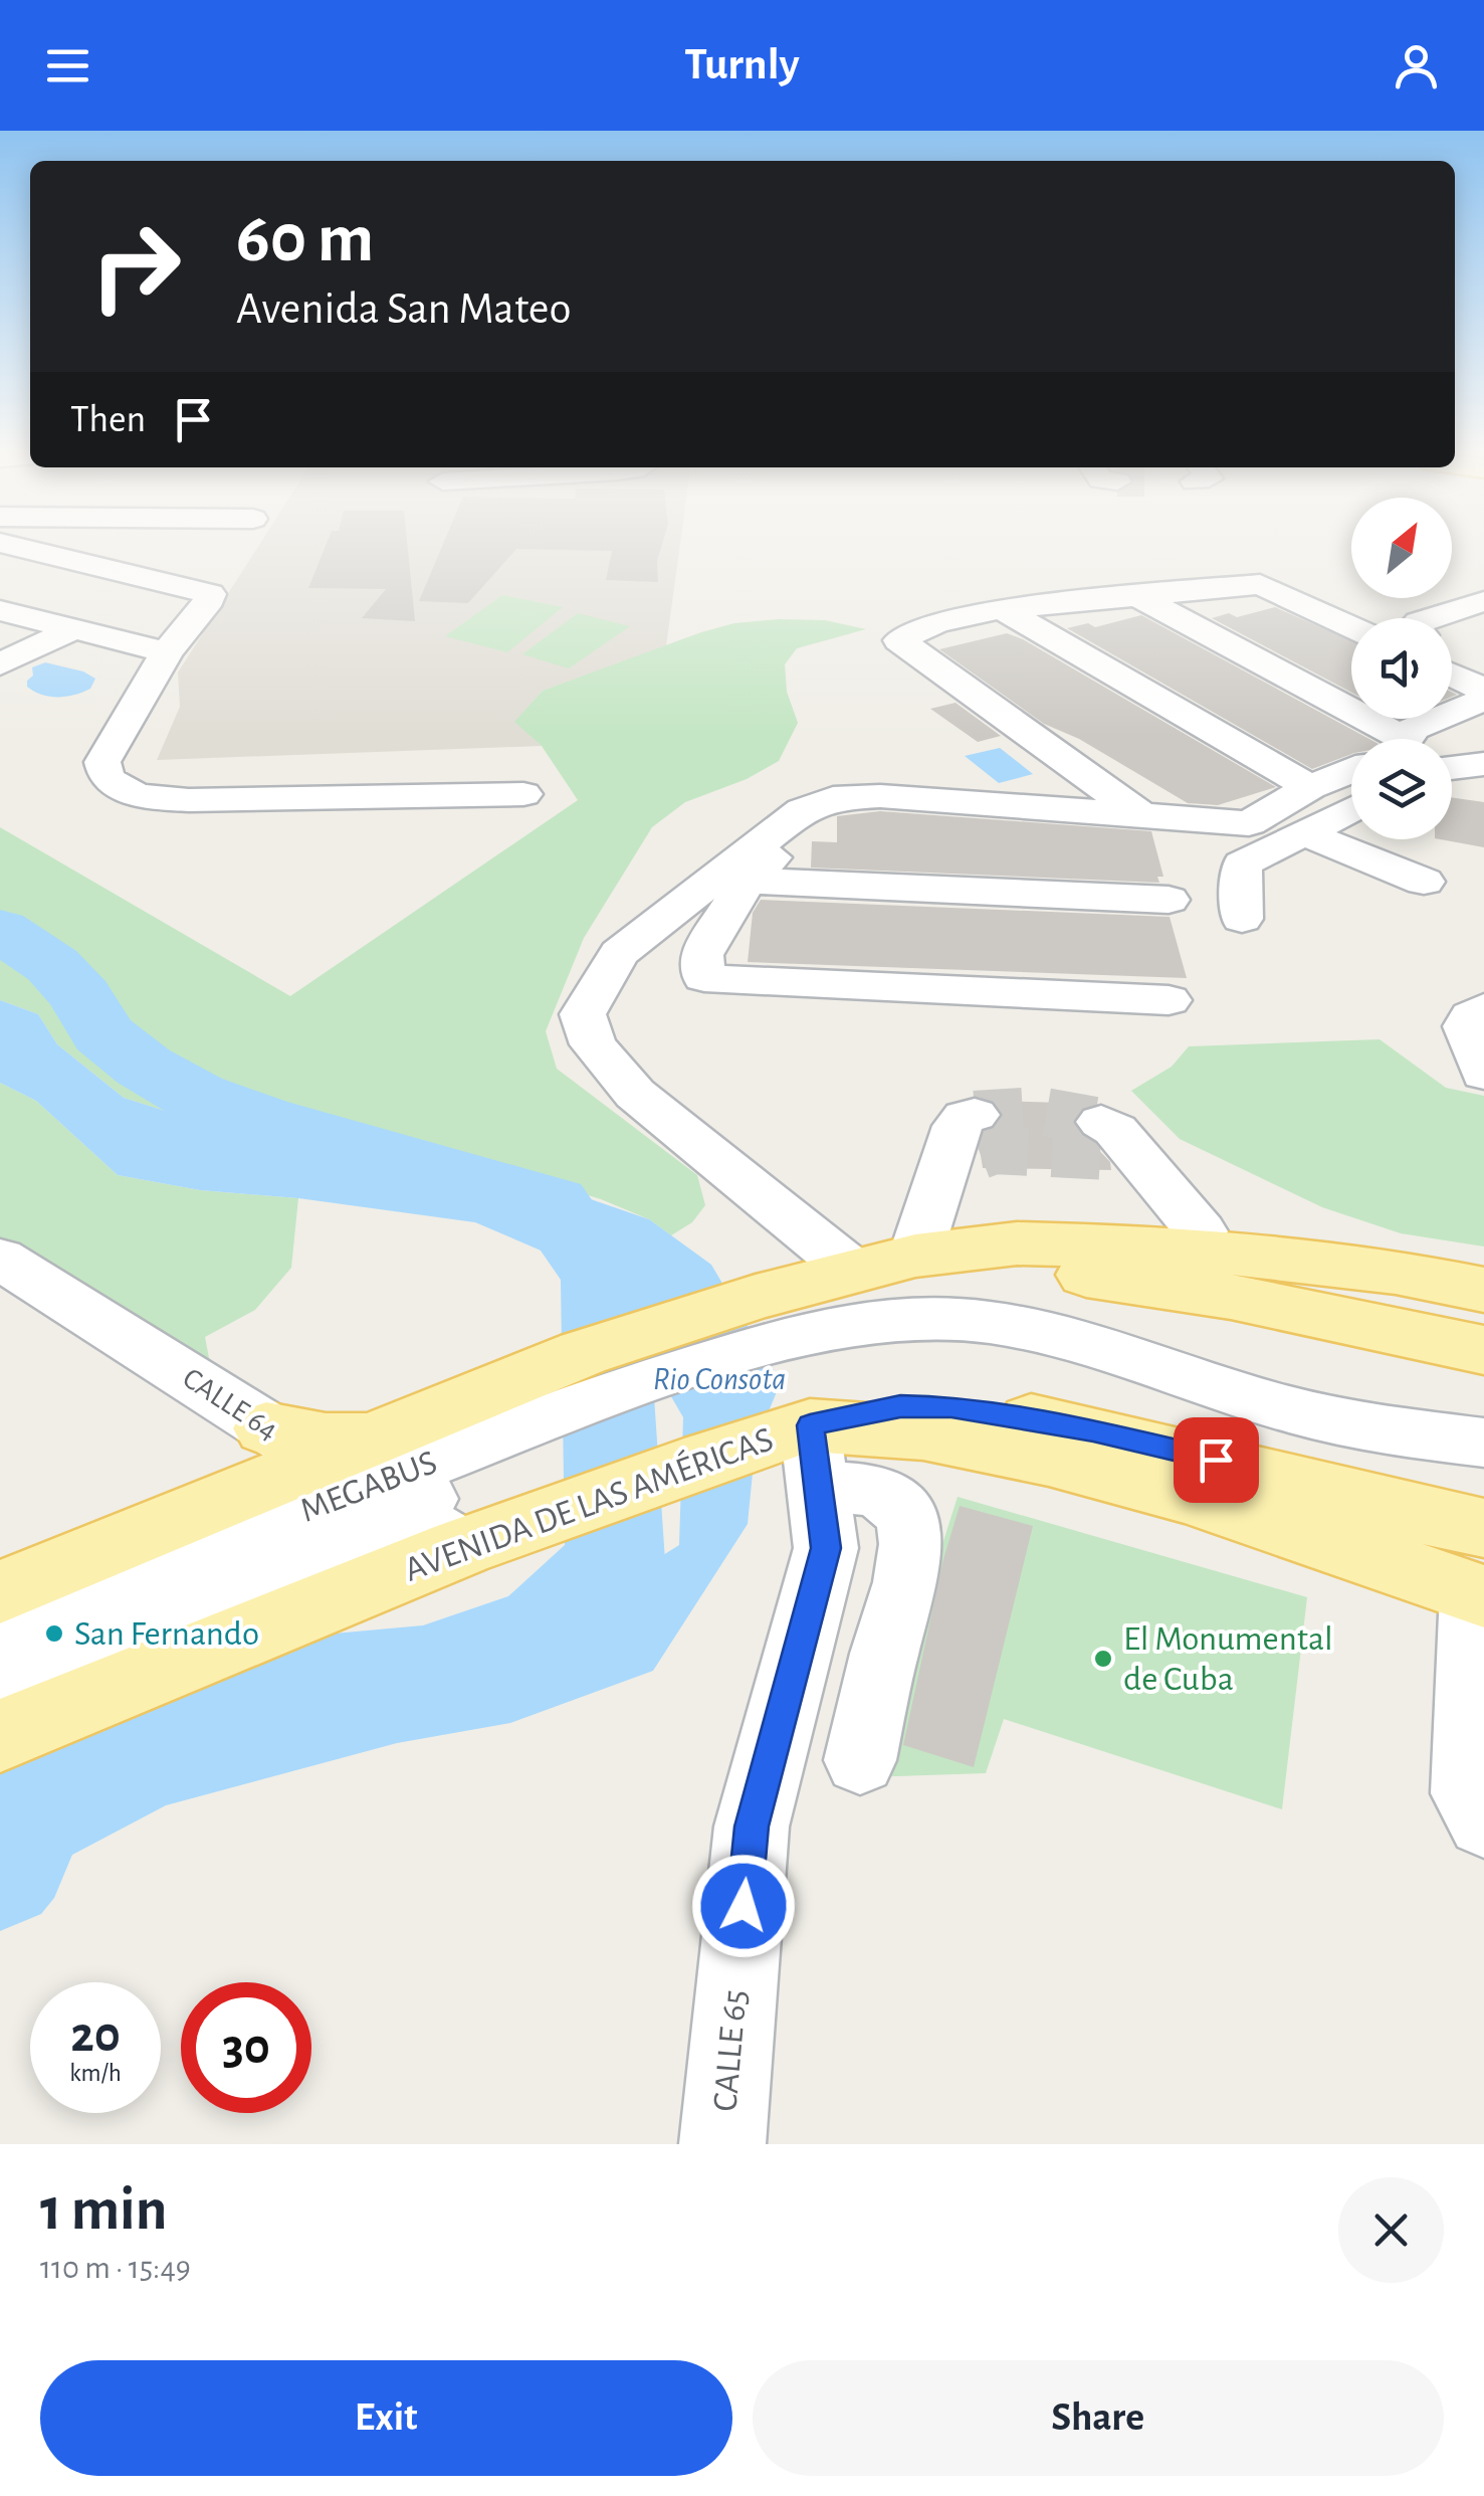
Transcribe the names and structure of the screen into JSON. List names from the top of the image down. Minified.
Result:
{"streets":{"main road":["AVENIDA DE LAS AMÉRICAS"],"street":["CALLE 64","MEGABUS","CALLE 65"]},"crossings":[["CALLE 64","MEGABUS"],["CALLE 64","AVENIDA DE LAS AMÉRICAS"],["MEGABUS","AVENIDA DE LAS AMÉRICAS"],["AVENIDA DE LAS AMÉRICAS","CALLE 65"]],"water":["Rio Consota"],"places":["San Fernando","El Monumental de Cuba"],"north":"top right","page":{"header":"Turnly","turn":["60 m","Avenida San Mateo"],"then":"Then","speed":"20 km/h","limit":"30","heading":["1 min","110 m · 15:49"],"buttons":["Exit","Share"]}}
